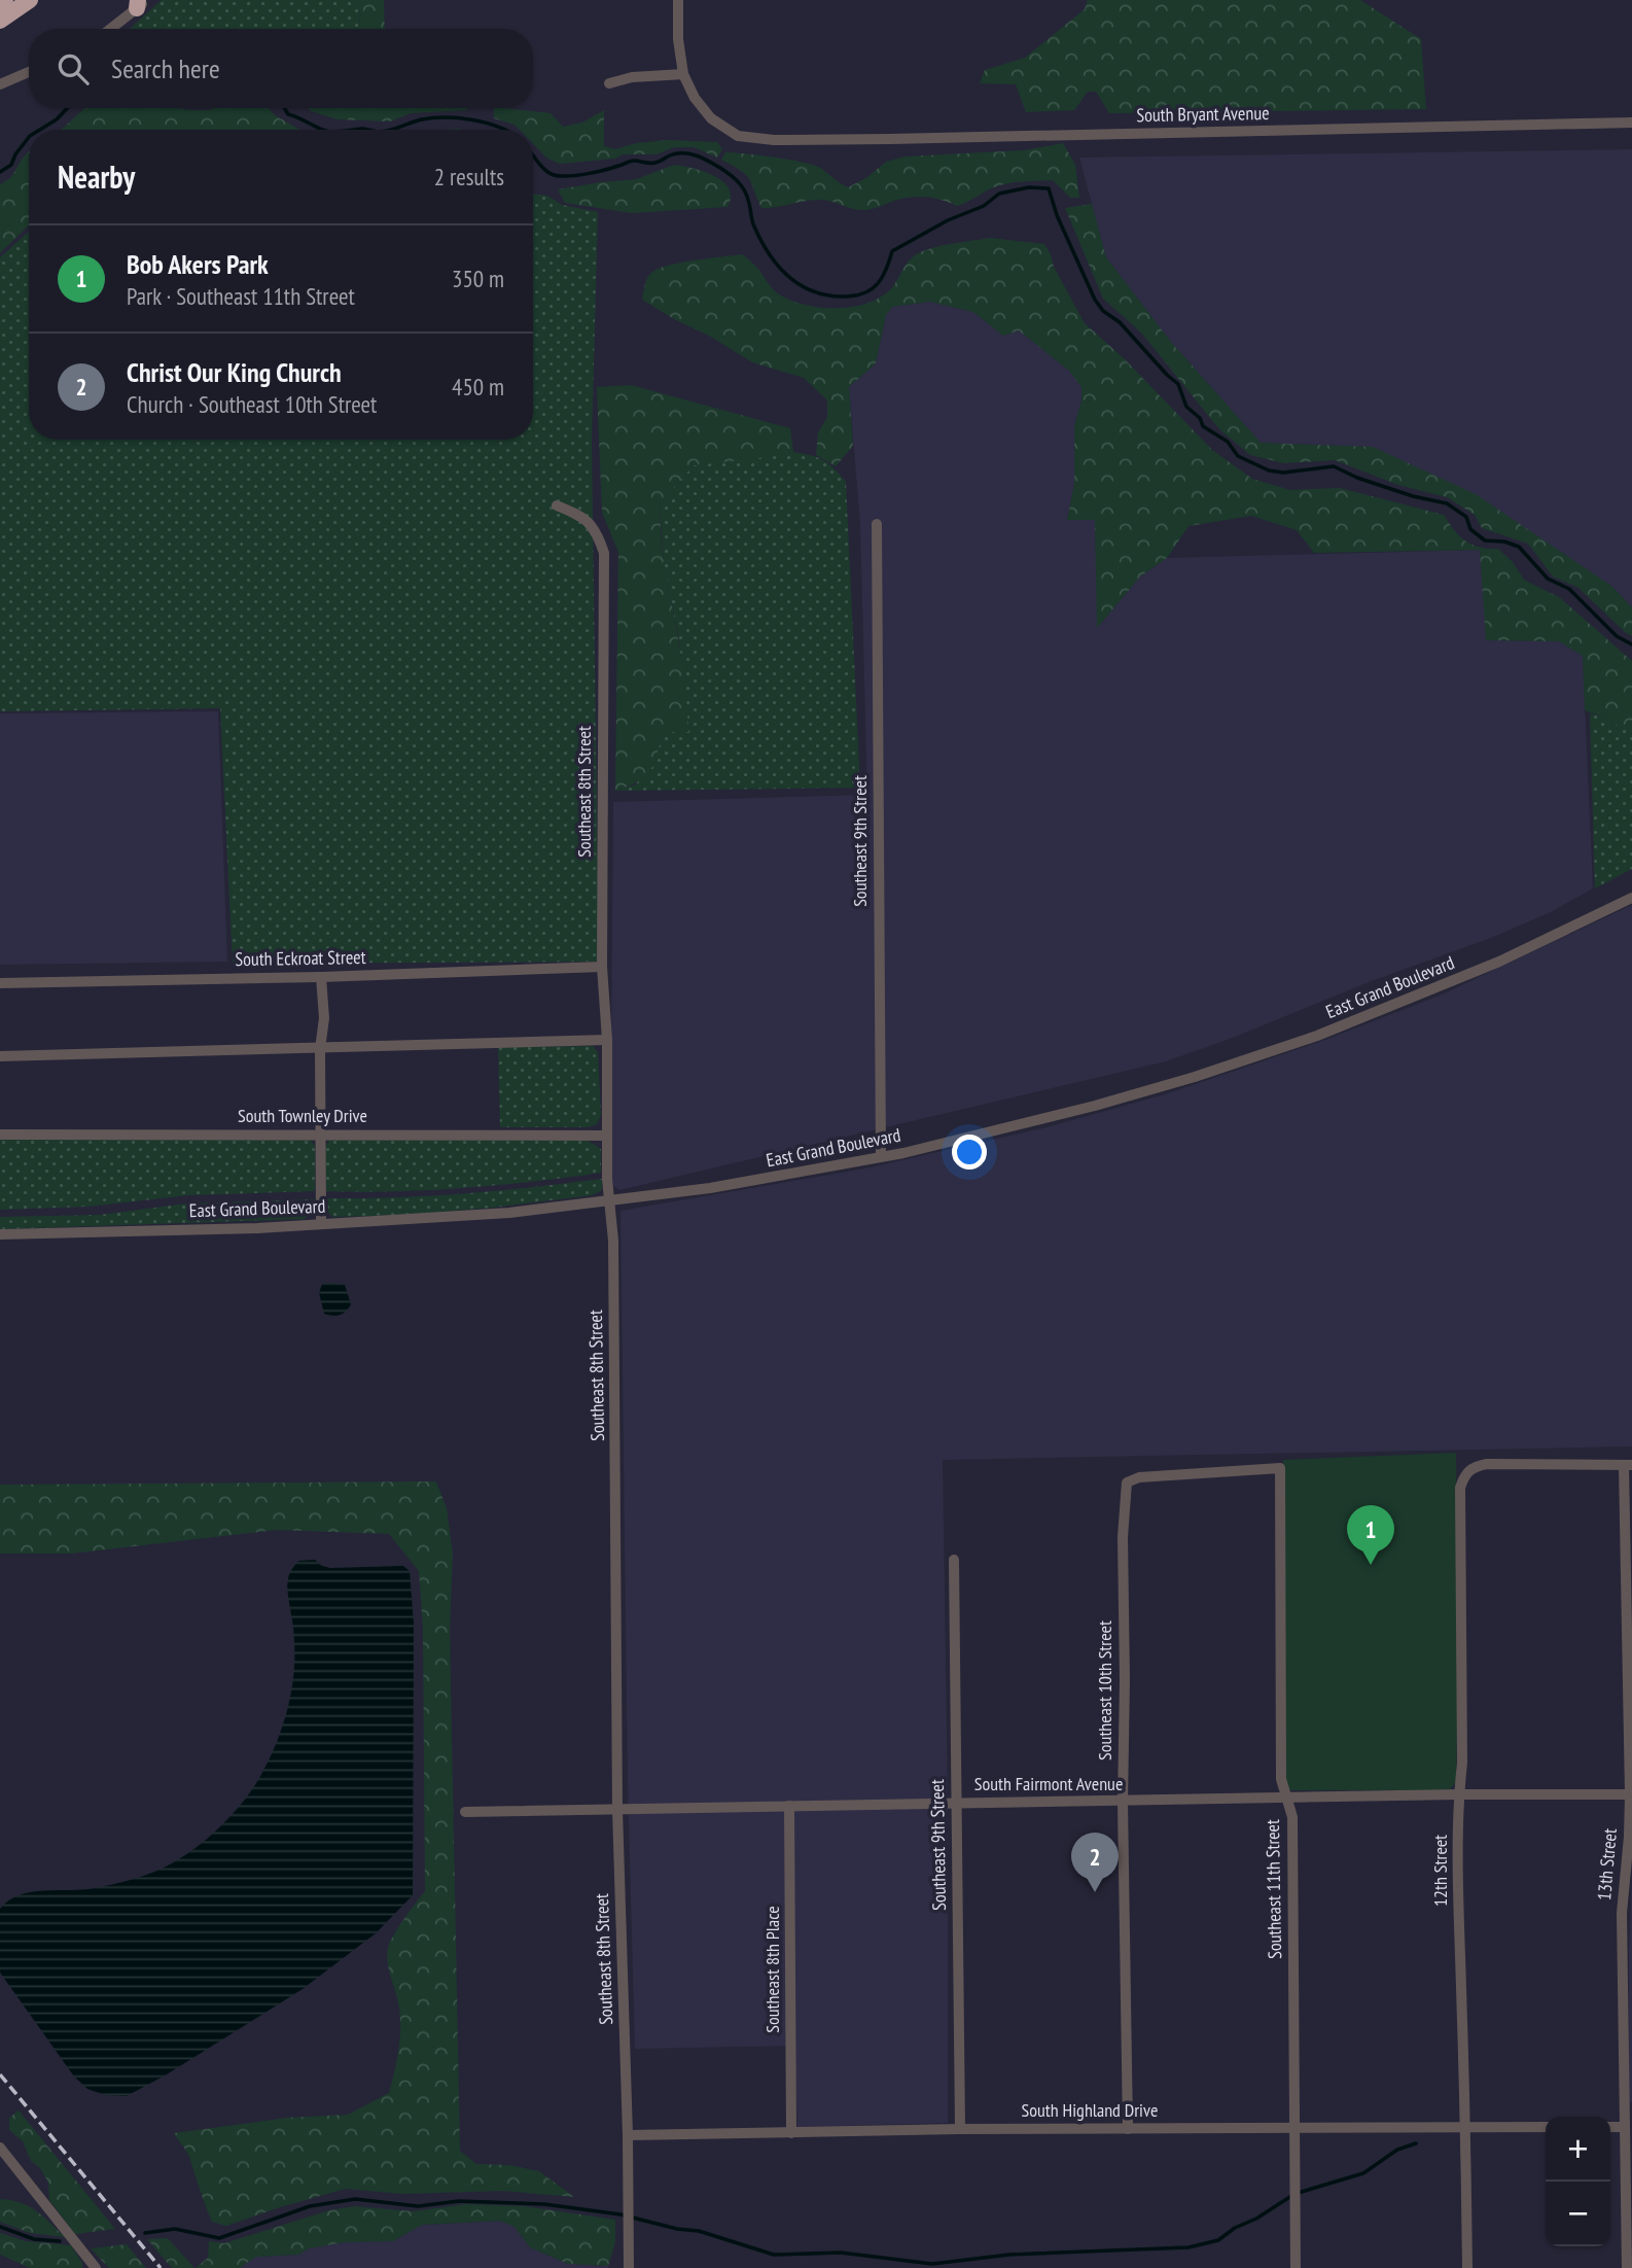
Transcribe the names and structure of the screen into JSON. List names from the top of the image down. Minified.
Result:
{"streets":{"street":["South Bryant Avenue","Southeast 8th Street","Southeast 9th Street","South Eckroat Street","East Grand Boulevard","South Townley Drive","Southeast 10th Street","South Fairmont Avenue","13th Street","12th Street","Southeast 11th Street","Southeast 8th Place","South Highland Drive"]},"crossings":[["Southeast 8th Street","South Eckroat Street"],["Southeast 8th Street","East Grand Boulevard"],["Southeast 8th Street","South Townley Drive"],["Southeast 8th Street","South Fairmont Avenue"],["Southeast 8th Street","South Highland Drive"],["Southeast 9th Street","East Grand Boulevard"],["Southeast 9th Street","South Fairmont Avenue"],["Southeast 9th Street","South Highland Drive"],["Southeast 10th Street","South Fairmont Avenue"],["Southeast 10th Street","Southeast 11th Street"],["Southeast 10th Street","South Highland Drive"],["South Fairmont Avenue","13th Street"],["South Fairmont Avenue","12th Street"],["South Fairmont Avenue","Southeast 11th Street"],["South Fairmont Avenue","Southeast 8th Place"],["13th Street","12th Street"],["12th Street","South Highland Drive"],["Southeast 11th Street","South Highland Drive"],["Southeast 8th Place","South Highland Drive"]],"page":{"search":"Search here","heading":["Nearby","2 results"],"list":[{"mark":"1","name":"Bob Akers Park","note":"Park · Southeast 11th Street","value":"350 m"},{"mark":"2","name":"Christ Our King Church","note":"Church · Southeast 10th Street","value":"450 m"}],"pins":["1","2"],"map_buttons":["+","−"]}}
